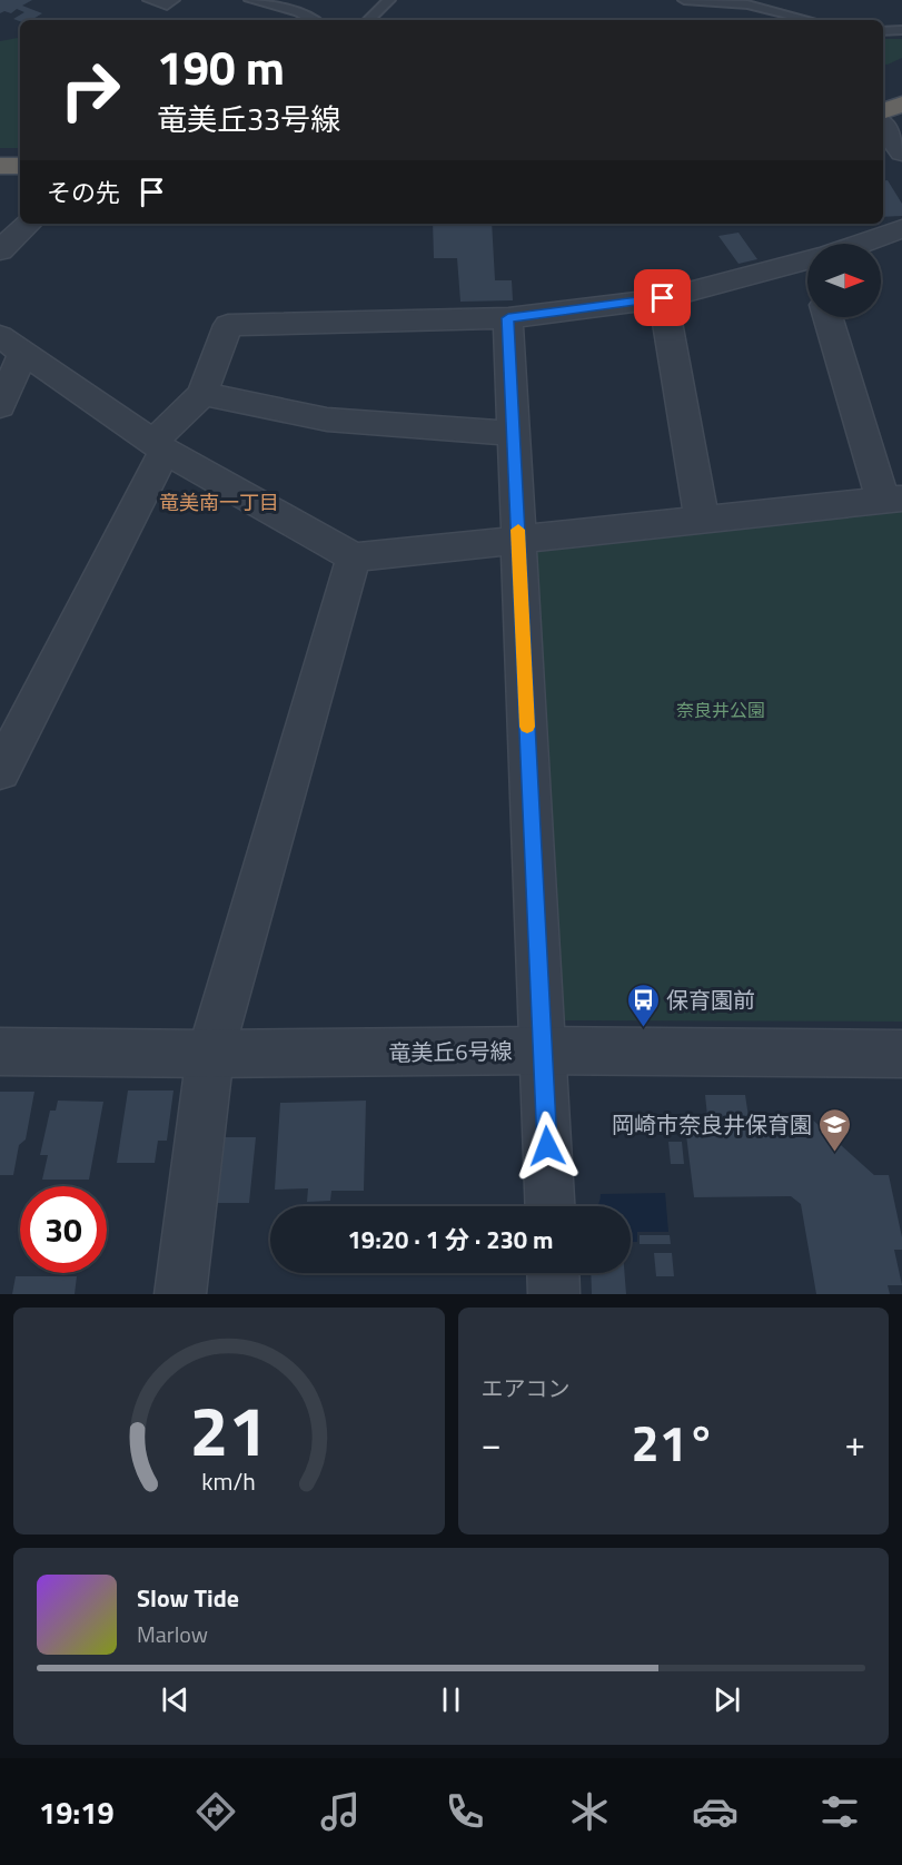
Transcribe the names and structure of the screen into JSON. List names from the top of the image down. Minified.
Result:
{"streets":{"street":["竜美丘6号線"]},"districts":["竜美南一丁目"],"parks":["奈良井公園"],"places":{"bus stop":["保育園前"],"school or university":["岡崎市奈良井保育園"]},"north":"right","page":{"turn":["190 m","竜美丘33号線"],"then":"その先","limit":"30","trip":"19:20 · 1 分 · 230 m","tile":"エアコン","heat":["−","21°","+"],"song":["Slow Tide","Marlow"],"tabs":"19:19","gauge":["21","km/h"]}}
